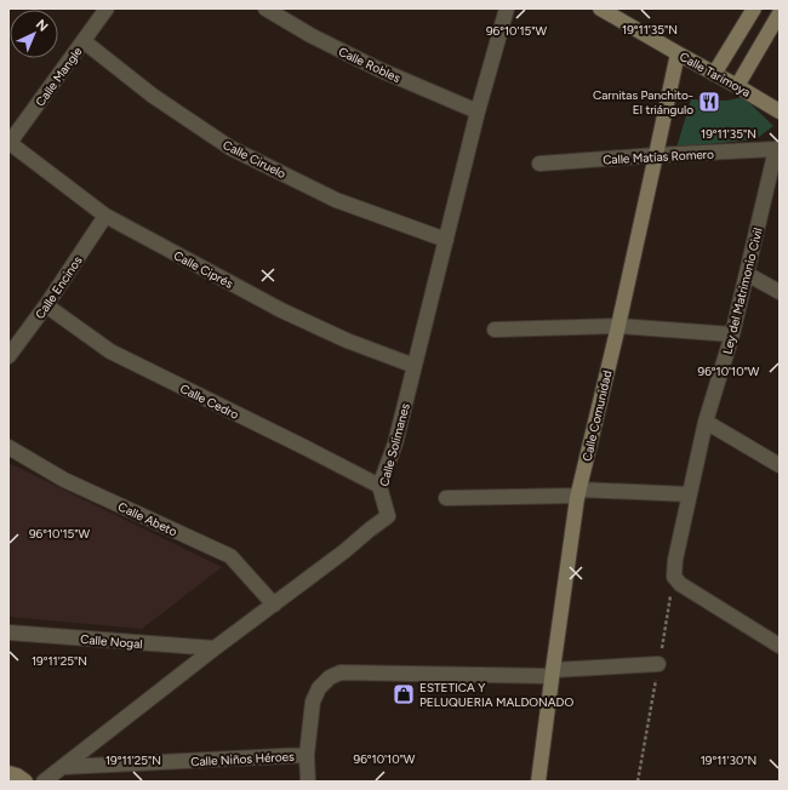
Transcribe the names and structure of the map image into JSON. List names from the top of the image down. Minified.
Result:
{"streets":{"street":["Calle Robles","Calle Tarimoya","Calle Mangle","Calle Matías Romero","Calle Ciruelo","Calle Ciprés","Calle Encinos","Ley del Matrimonio Civil","Calle Cedro","Calle Comunidad","Calle Solimanes","Calle Abeto","Calle Nogal","Calle Niños Héroes"]},"crossings":[["Calle Robles","Calle Solimanes"],["Calle Tarimoya","Calle Comunidad"],["Calle Mangle","Calle Ciruelo"],["Calle Mangle","Calle Ciprés"],["Calle Matías Romero","Ley del Matrimonio Civil"],["Calle Matías Romero","Calle Comunidad"],["Calle Ciruelo","Calle Solimanes"],["Calle Ciprés","Calle Encinos"],["Calle Ciprés","Calle Solimanes"],["Calle Encinos","Calle Cedro"],["Calle Cedro","Calle Solimanes"],["Calle Solimanes","Calle Abeto"],["Calle Solimanes","Calle Nogal"],["Calle Solimanes","Calle Niños Héroes"]],"places":{"restaurant":["Carnitas Panchito- El triángulo"],"shop":["ESTETICA Y PELUQUERIA MALDONADO"]},"north":"top right","coordinates":["19°11'35\"N","96°10'15\"W","96°10'10\"W","19°11'25\"N","19°11'30\"N"]}
